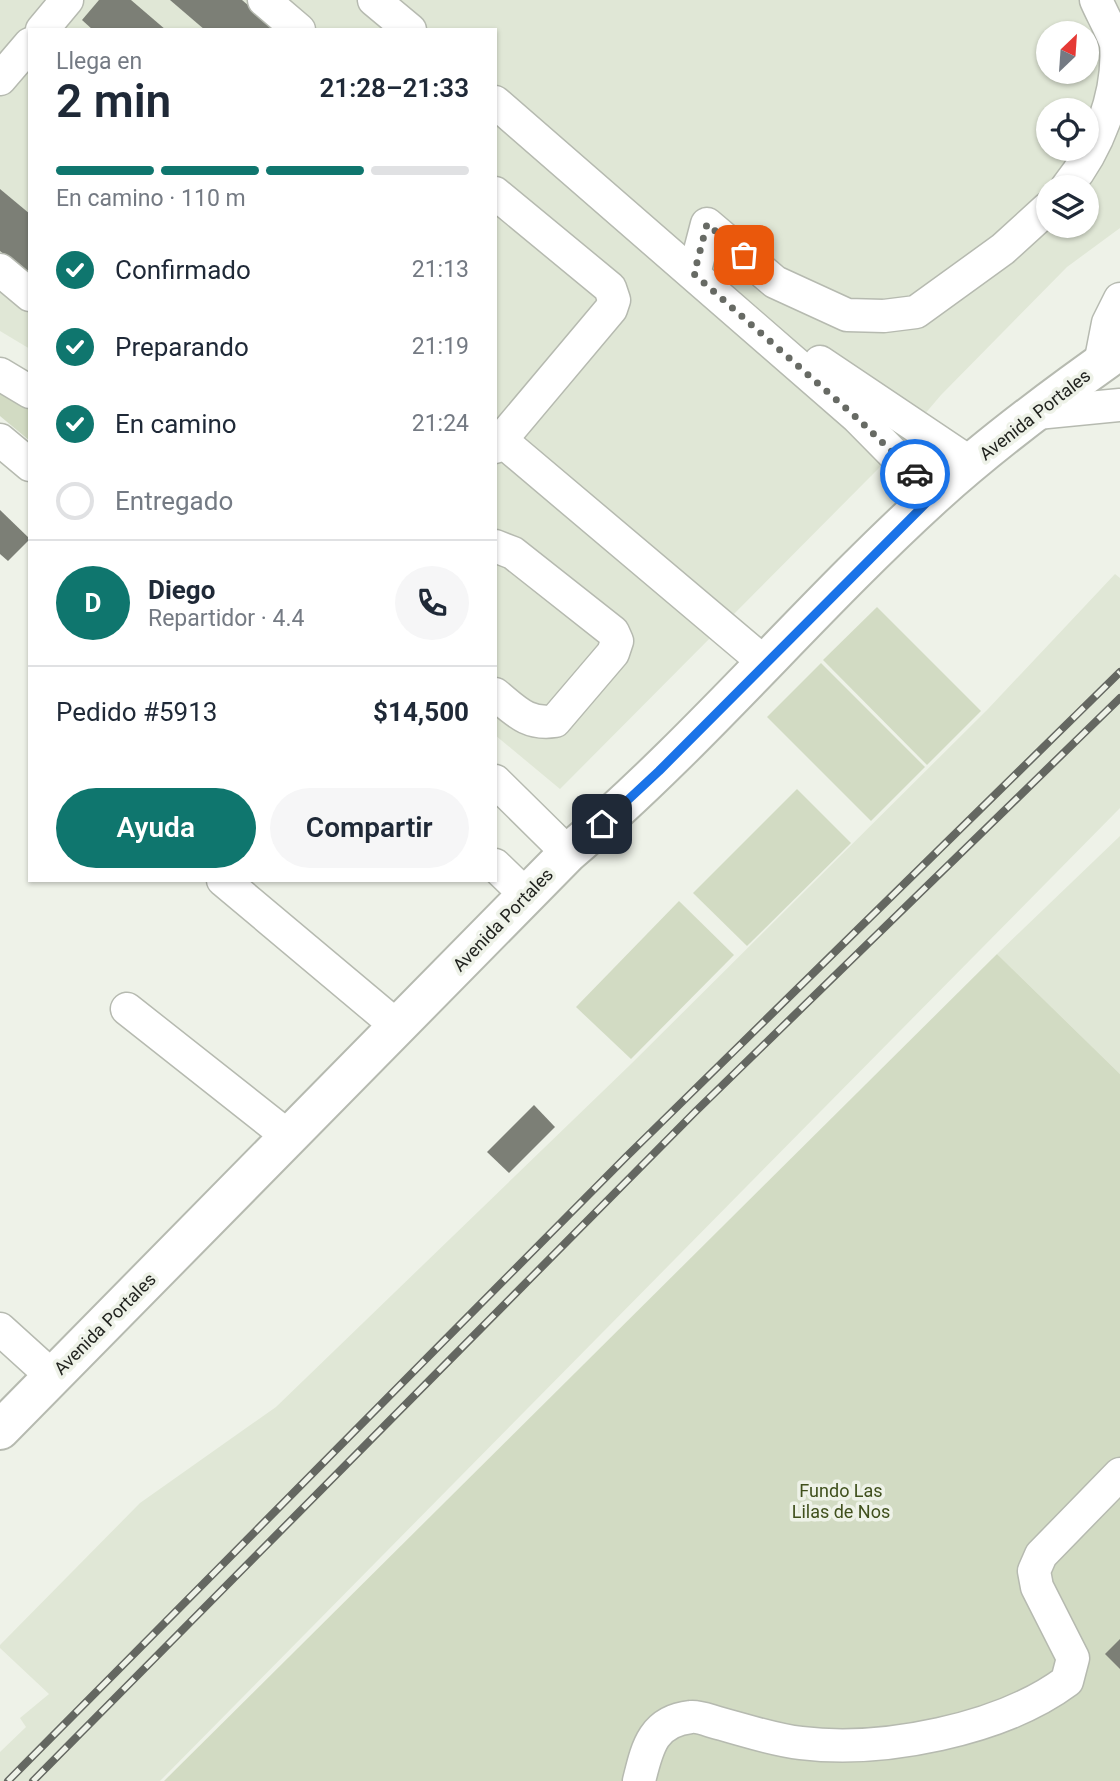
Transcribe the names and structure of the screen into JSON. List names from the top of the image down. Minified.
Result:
{"streets":{"main road":["Avenida Portales"]},"parks":["Fundo Las Lilas de Nos"],"north":"top right","page":{"heading":["2 min","Llega en","21:28–21:33"],"panel":["Diego","Repartidor · 4.4","Pedido #5913","$14,500"],"bar":"En camino · 110 m","list":[["Confirmado","21:13"],["Preparando","21:19"],["En camino","21:24"],"Entregado"],"round":"D","buttons":["Ayuda","Compartir"]}}
